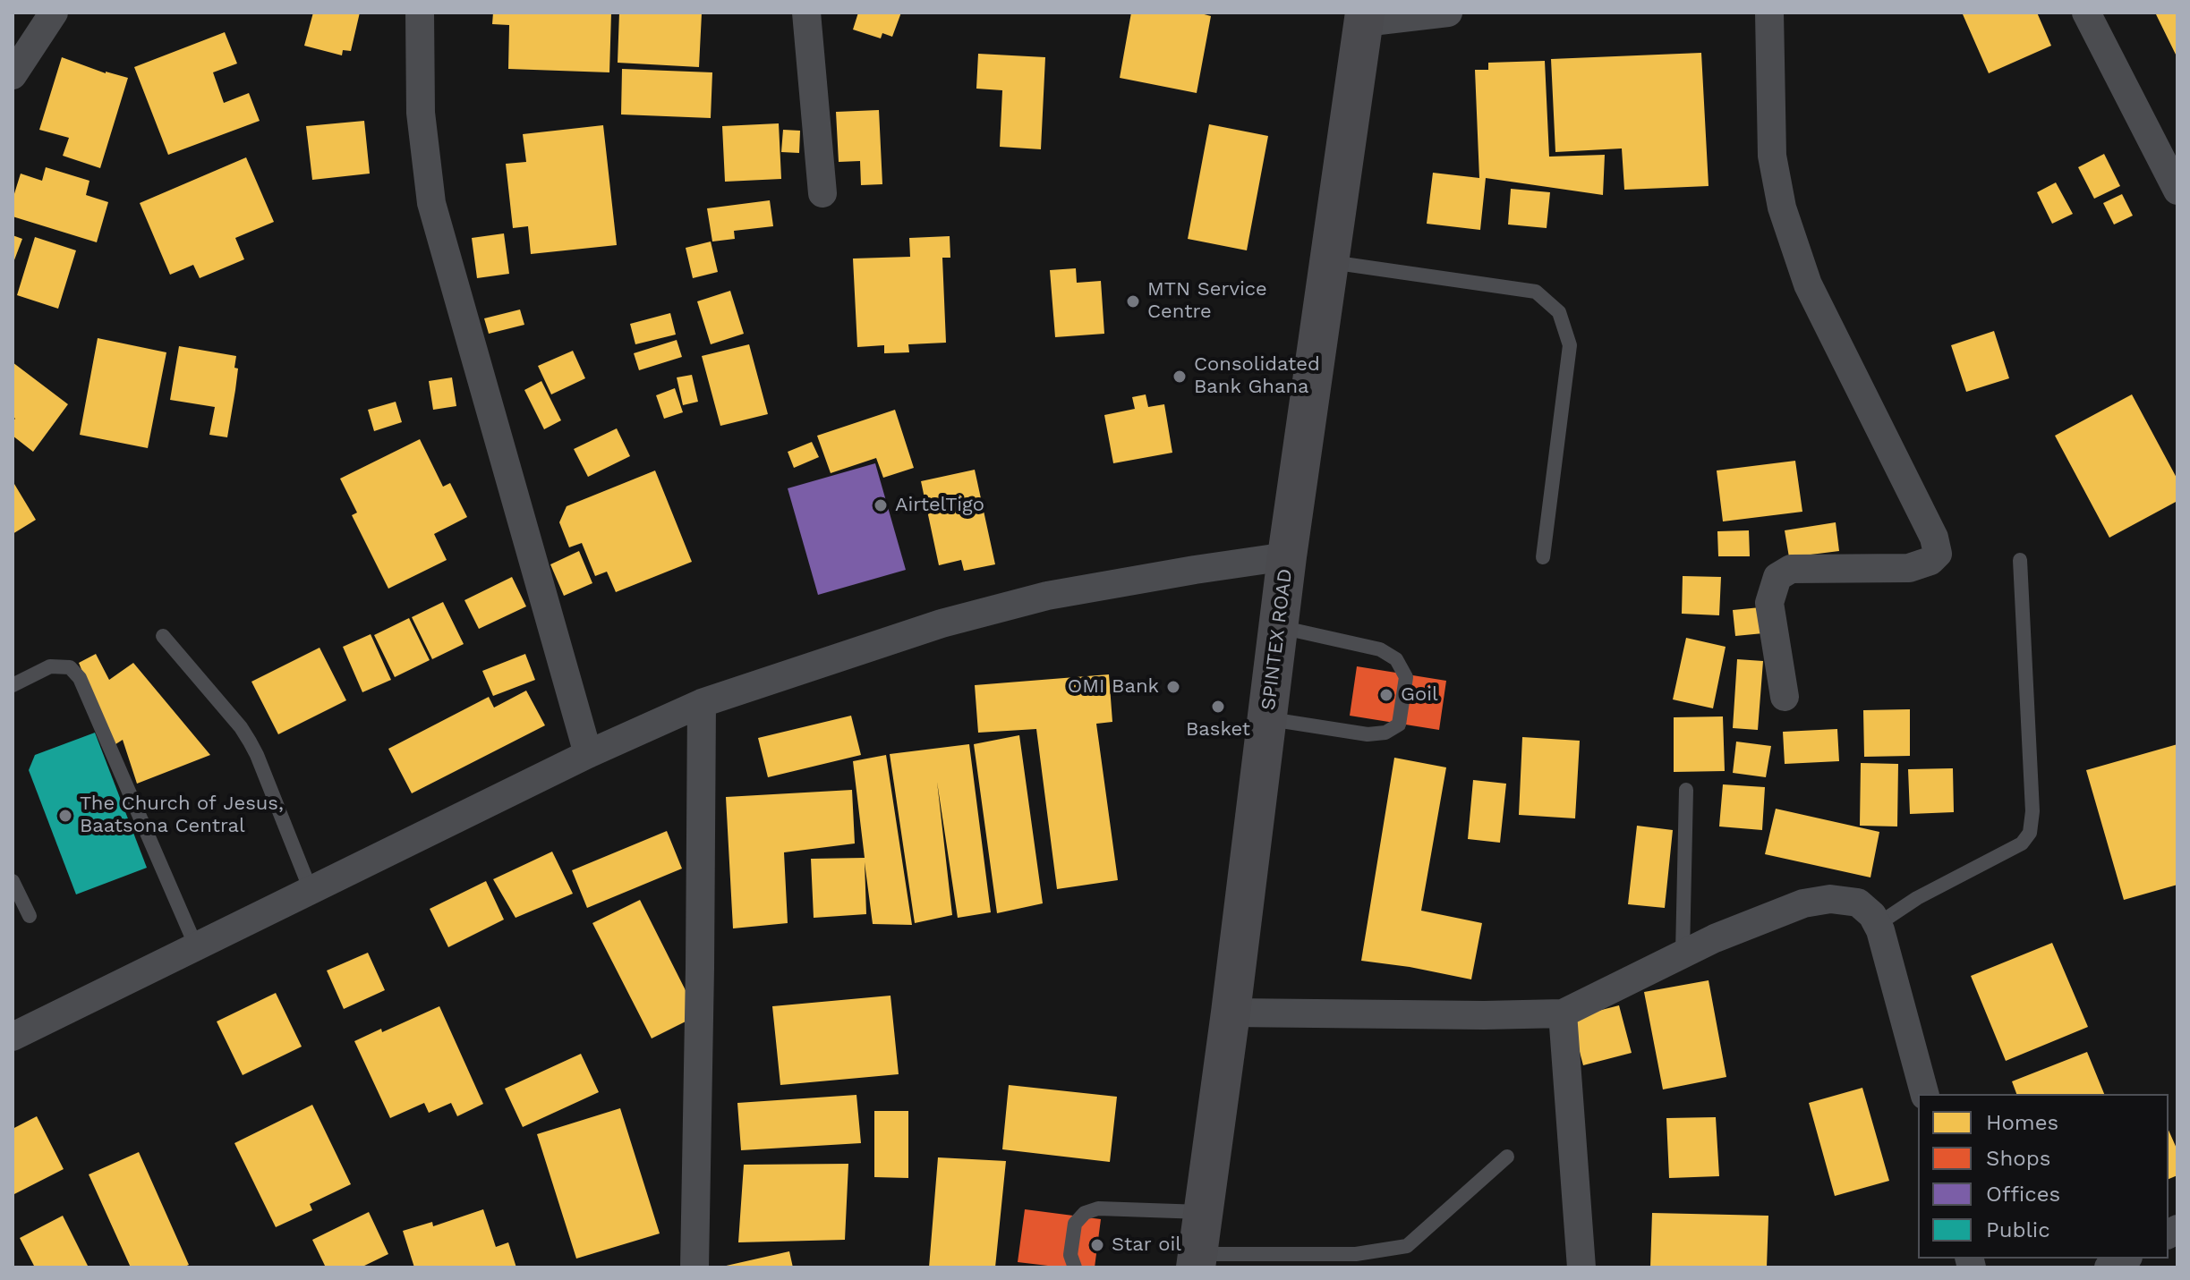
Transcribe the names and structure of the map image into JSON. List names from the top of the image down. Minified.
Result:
{"streets":{"main road":["SPINTEX ROAD"]},"places":["MTN Service Centre","Consolidated Bank Ghana","AirtelTigo","OMI Bank","Goil","Basket","The Church of Jesus, Baatsona Central","Star oil"],"legend":["Homes","Shops","Offices","Public"]}
